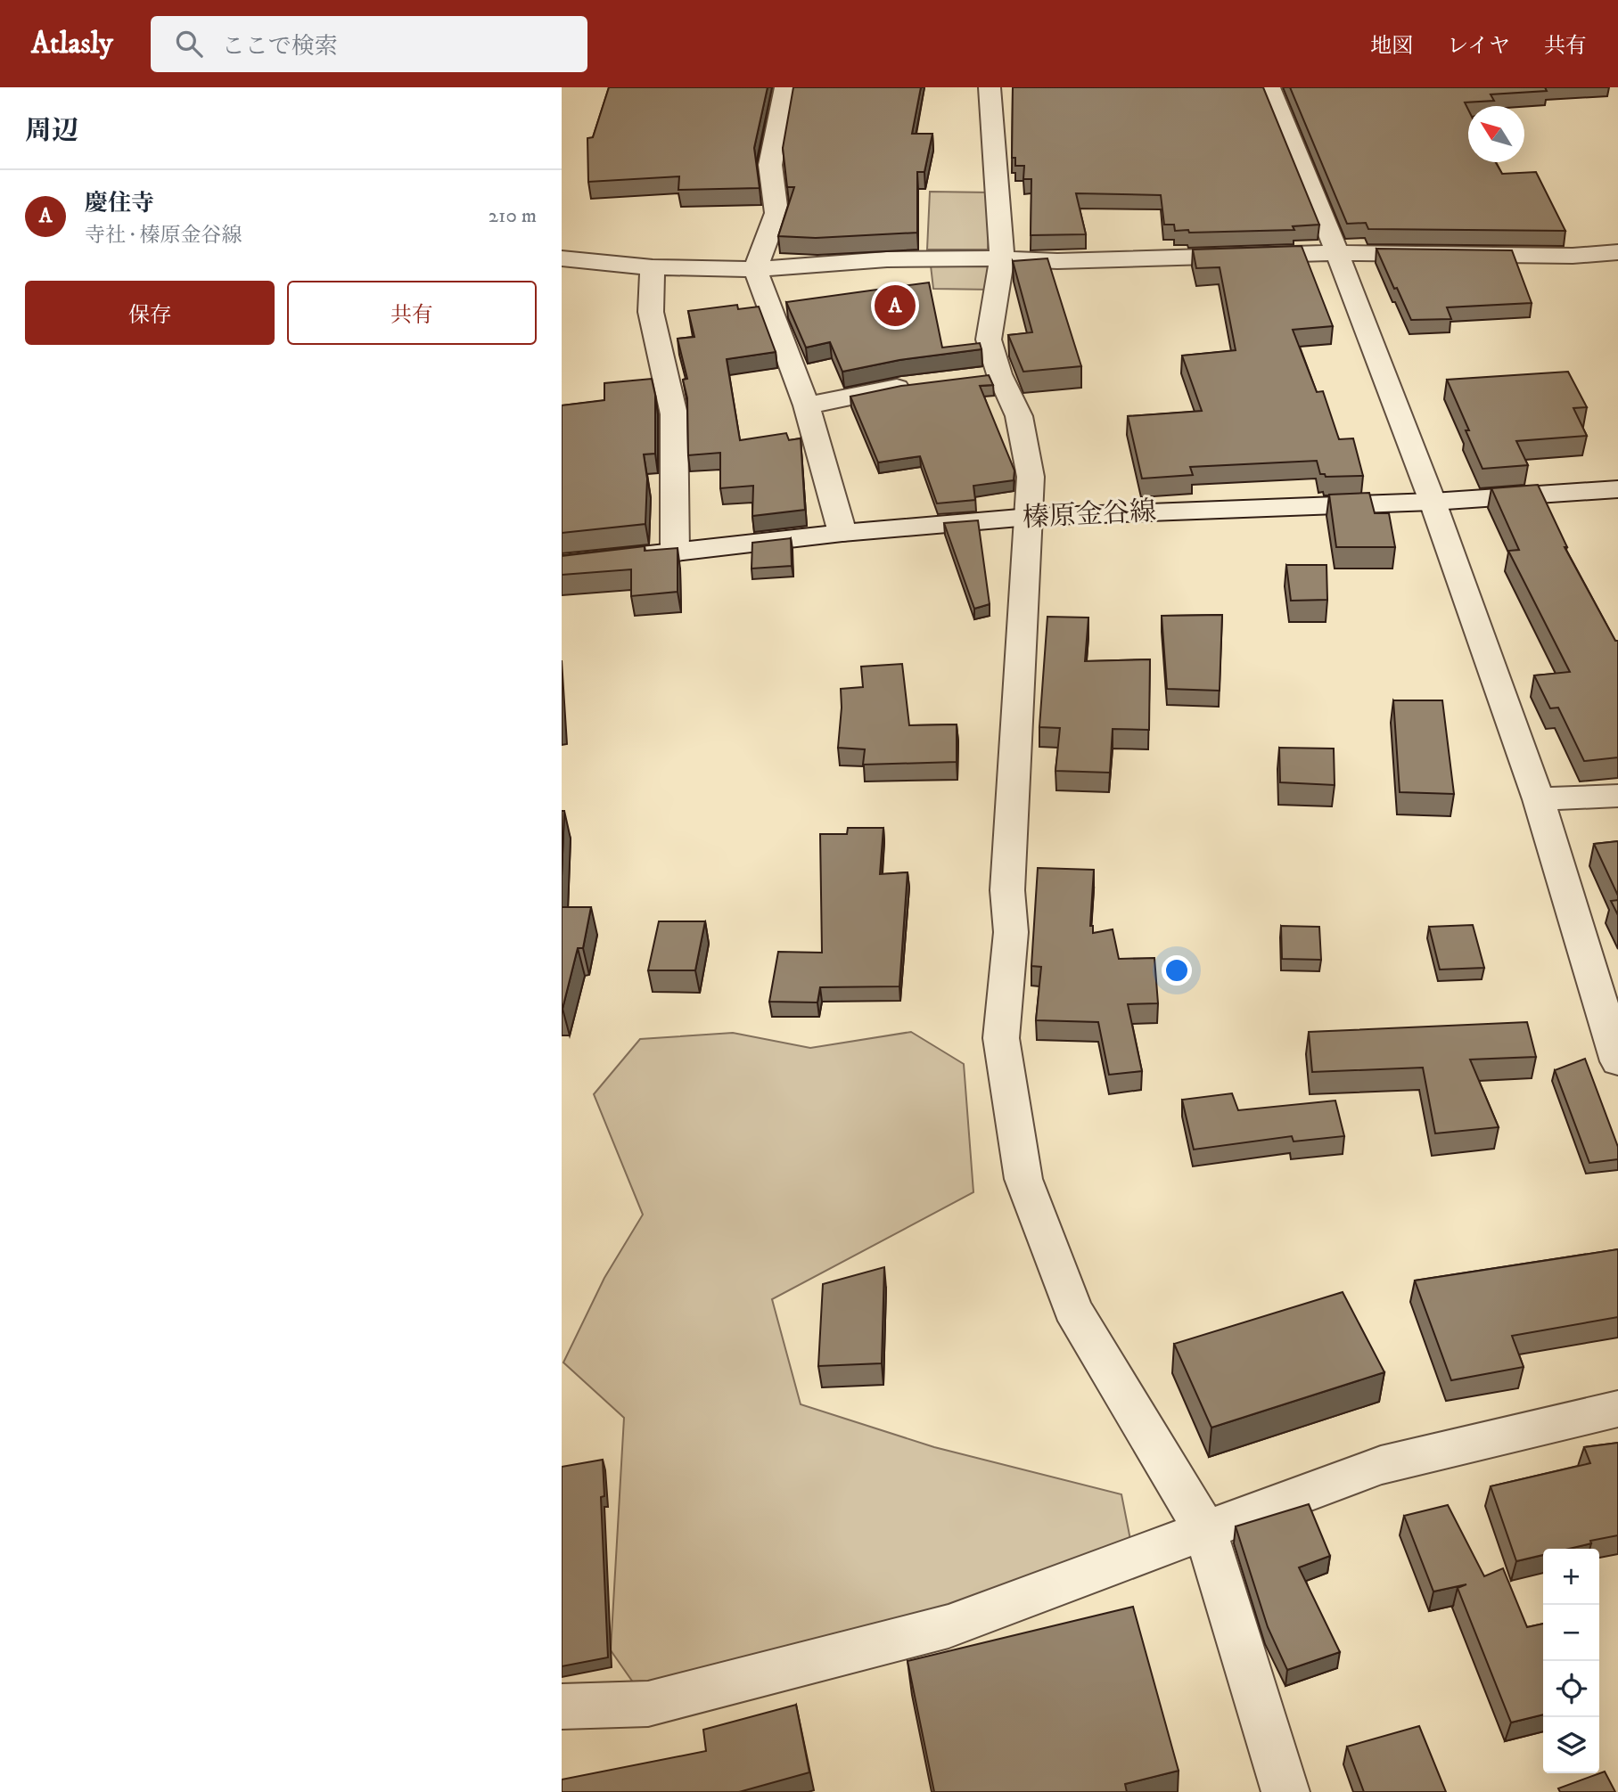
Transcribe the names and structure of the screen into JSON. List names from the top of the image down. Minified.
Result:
{"streets":{"street":["榛原金谷線"]},"north":"top left","page":{"header":"Atlasly","search":"ここで検索","nav":["地図","レイヤ","共有"],"heading":"周辺","list":[{"mark":"A","name":"慶住寺","note":"寺社 · 榛原金谷線","value":"210 m"}],"buttons":["保存","共有"],"pins":"A","map_buttons":["+","−"]}}
